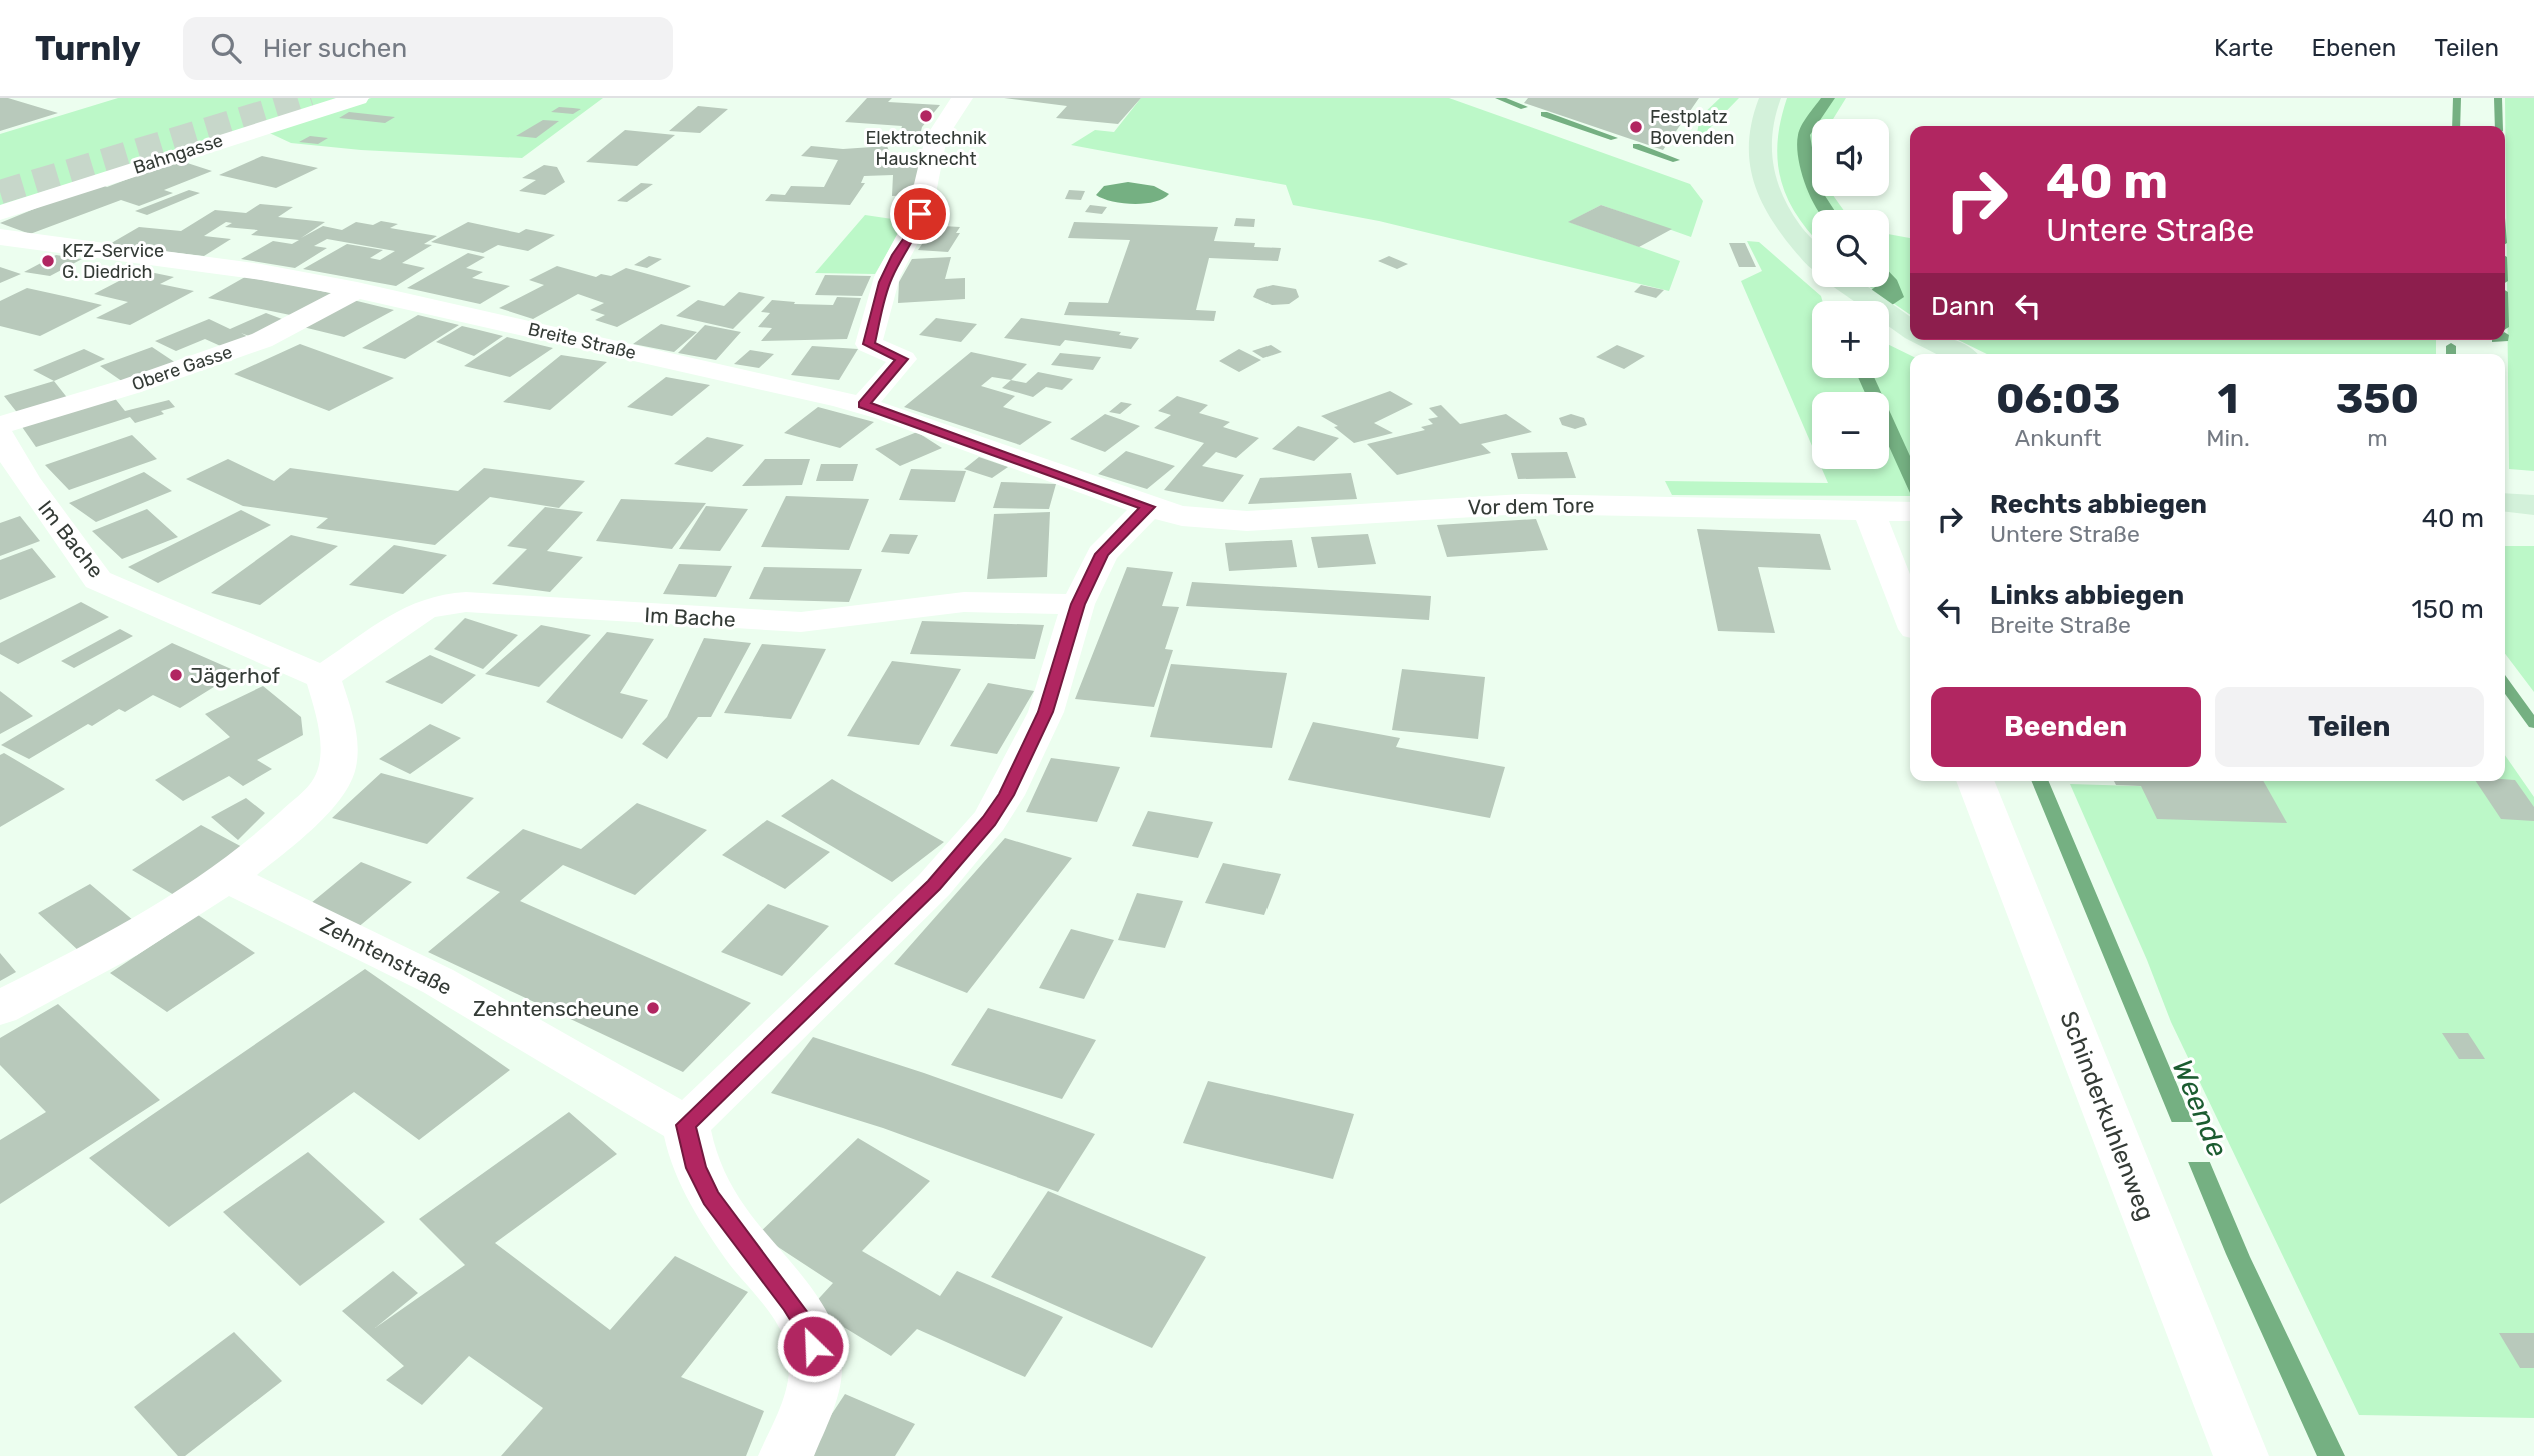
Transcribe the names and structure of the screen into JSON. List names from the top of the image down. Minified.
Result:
{"streets":{"street":["Bahngasse","Breite Straße","Obere Gasse","Vor dem Tore","Im Bache","Zehntenstraße","Schinderkuhlenweg"]},"crossings":[["Breite Straße","Obere Gasse"],["Breite Straße","Vor dem Tore"]],"water":["Weende"],"places":["Elektrotechnik Hausknecht","Festplatz Bovenden","KFZ-Service G. Diedrich","Jägerhof","Zehntenscheune"],"page":{"header":"Turnly","search":"Hier suchen","nav":["Karte","Ebenen","Teilen"],"map_buttons":["+","−"],"turn":["40 m","Untere Straße"],"then":"Dann","eta":["06:03","Ankunft","1","Min.","350","m"],"list":[{"name":"Rechts abbiegen","note":"Untere Straße","value":"40 m"},{"name":"Links abbiegen","note":"Breite Straße","value":"150 m"}],"buttons":["Beenden","Teilen"]}}
